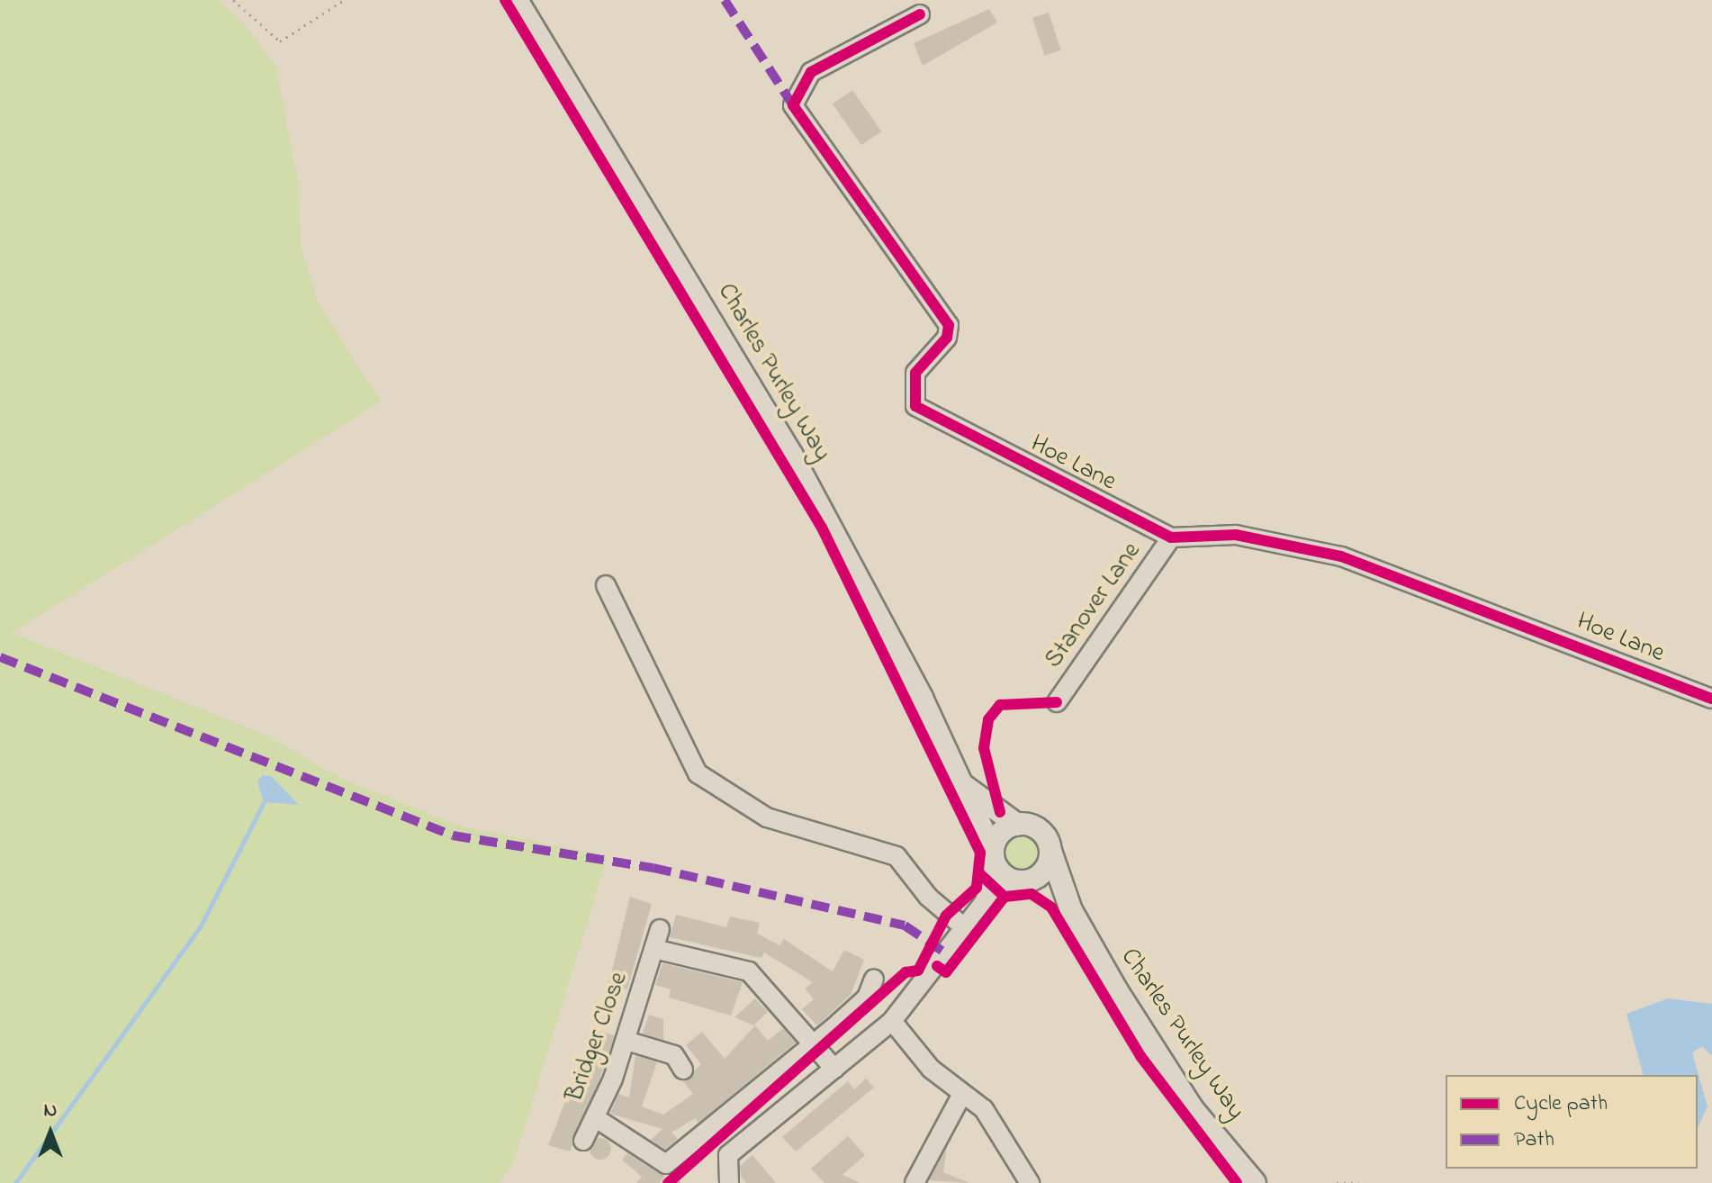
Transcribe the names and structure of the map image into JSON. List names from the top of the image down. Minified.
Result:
{"streets":{"main road":["Charles Purley Way"],"street":["Hoe Lane","Stanover Lane","Bridger Close"]},"crossings":[["Hoe Lane","Stanover Lane"]],"legend":["Cycle path","Path"],"north":"top"}
